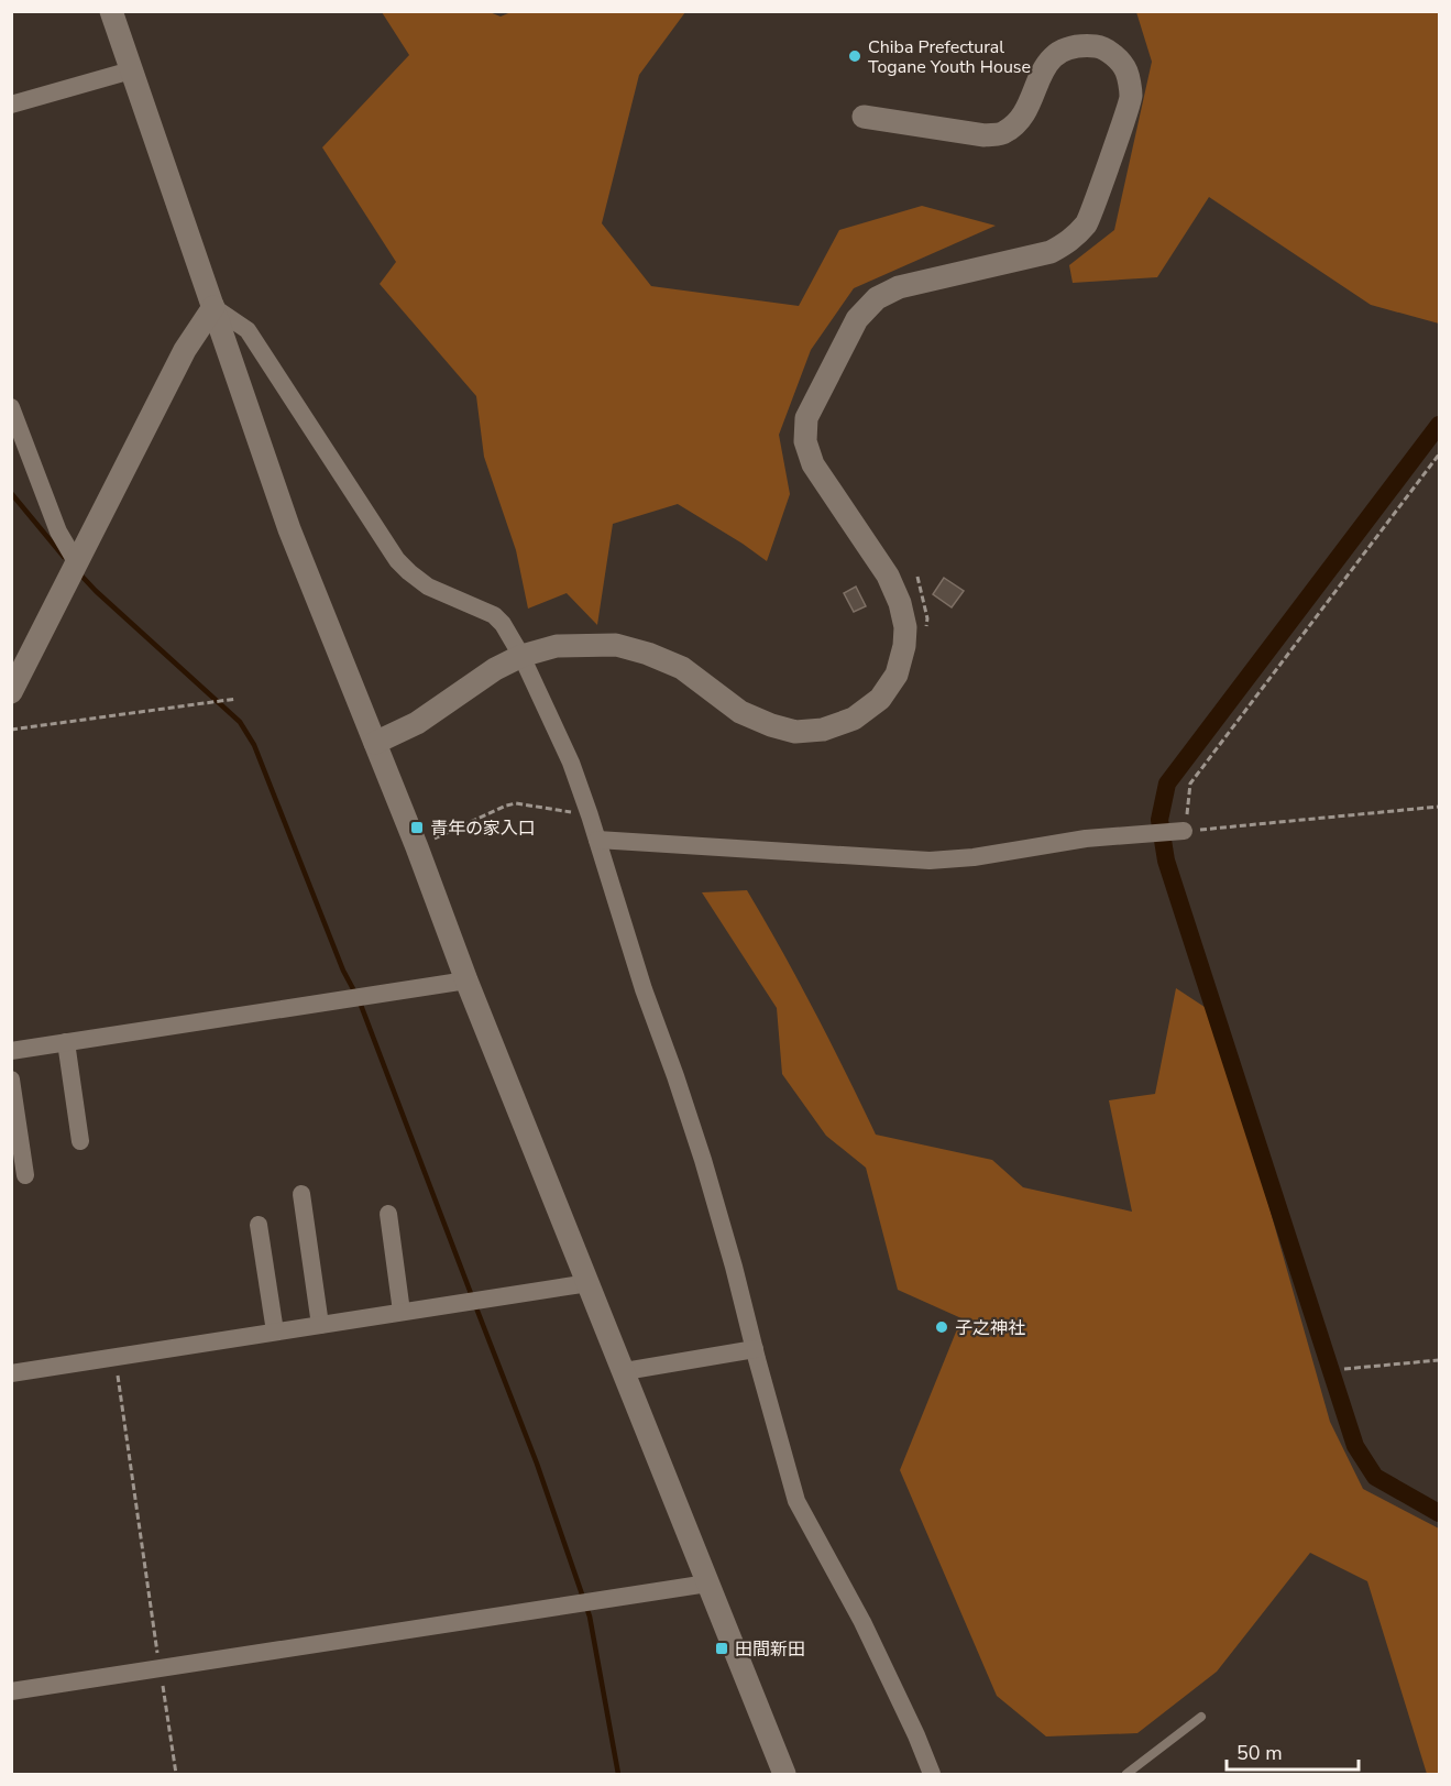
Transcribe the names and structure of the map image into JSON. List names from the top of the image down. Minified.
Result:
{"places":{"other":["Chiba Prefectural Togane Youth House","子之神社"],"transit":["青年の家入口","田間新田"]},"scale_bar":"50 m"}
